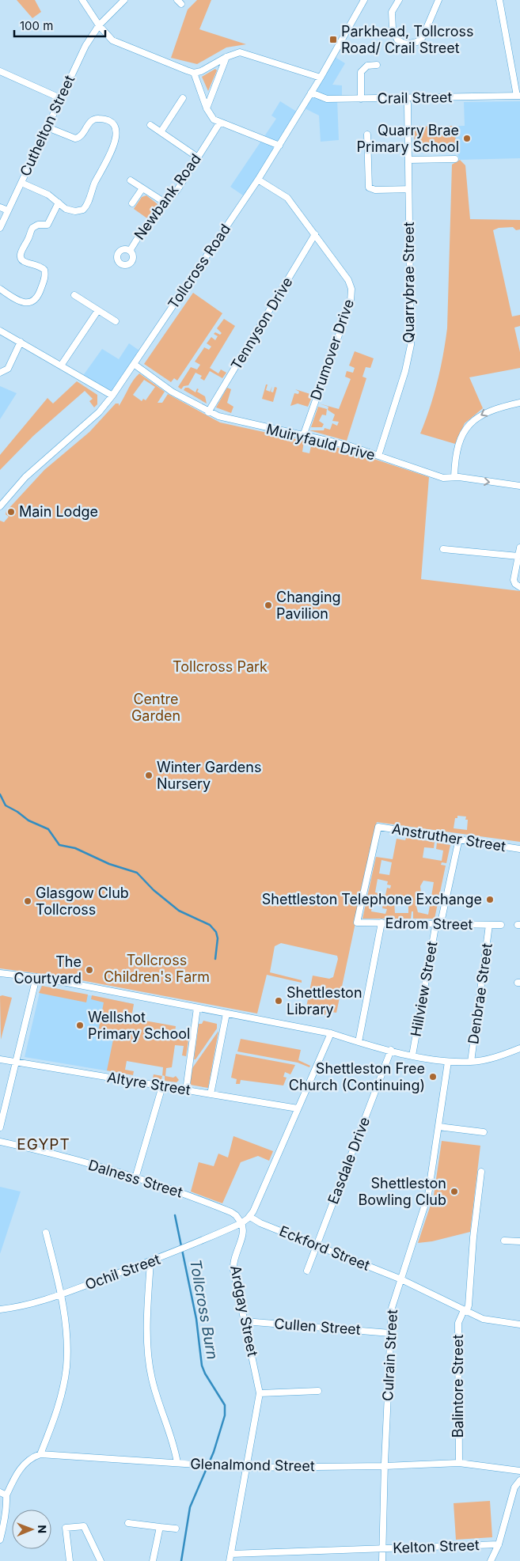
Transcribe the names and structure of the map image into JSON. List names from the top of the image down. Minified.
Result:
{"streets":{"street":["Crail Street","Cuthelton Street","Newbank Road","Tollcross Road","Quarrybrae Street","Tennyson Drive","Drumover Drive","Muiryfauld Drive","Anstruther Street","Edrom Street","Hillview Street","Denbrae Street","Altyre Street","Easdale Drive","Dalness Street","Eckford Street","Ochil Street","Ardgay Street","Cullen Street","Culrain Street","Balintore Street","Glenalmond Street","Kelton Street"]},"crossings":[["Crail Street","Tollcross Road"],["Tollcross Road","Drumover Drive"],["Tollcross Road","Muiryfauld Drive"],["Quarrybrae Street","Muiryfauld Drive"],["Tennyson Drive","Drumover Drive"],["Tennyson Drive","Muiryfauld Drive"],["Drumover Drive","Muiryfauld Drive"],["Anstruther Street","Edrom Street"],["Anstruther Street","Hillview Street"],["Edrom Street","Hillview Street"],["Edrom Street","Denbrae Street"],["Easdale Drive","Eckford Street"],["Dalness Street","Ochil Street"],["Dalness Street","Ardgay Street"],["Eckford Street","Culrain Street"],["Eckford Street","Balintore Street"],["Ochil Street","Ardgay Street"],["Ardgay Street","Cullen Street"],["Ardgay Street","Glenalmond Street"],["Ardgay Street","Kelton Street"],["Cullen Street","Culrain Street"],["Culrain Street","Glenalmond Street"],["Culrain Street","Kelton Street"],["Balintore Street","Glenalmond Street"]],"districts":["EGYPT"],"water":["Tollcross Burn"],"parks":["Tollcross Park","Centre Garden","Tollcross Children's Farm"],"places":{"transit":["Parkhead, Tollcross Road/ Crail Street"],"other":["Quarry Brae Primary School","Main Lodge","Changing Pavilion","Winter Gardens Nursery","Shettleston Telephone Exchange","Glasgow Club Tollcross","The Courtyard","Shettleston Library","Wellshot Primary School","Shettleston Free Church (Continuing)","Shettleston Bowling Club"]},"scale_bar":"100 m","north":"right"}
